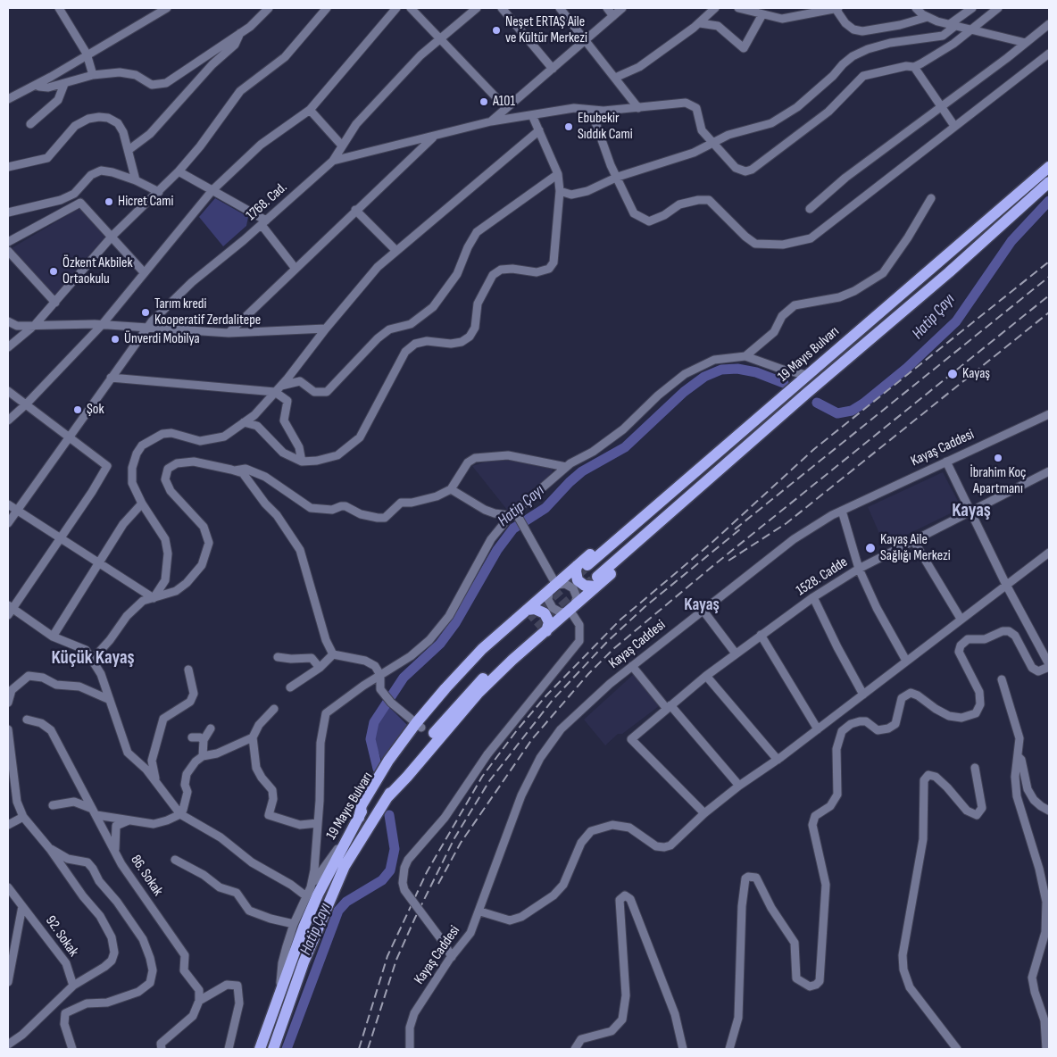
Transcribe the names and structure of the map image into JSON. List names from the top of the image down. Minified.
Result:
{"streets":{"highway":["19 Mayıs Bulvarı"],"street":["1768. Cad.","Kayaş Caddesi","1528. Cadde","86. Sokak","92. Sokak"]},"districts":["Kayaş","Kayaş","Küçük Kayaş"],"water":["Hatip Çayı"],"places":["Neşet ERTAŞ Aile ve Kültür Merkezi","A101","Ebubekir Sıddık Cami","Hicret Cami","Özkent Akbilek Ortaokulu","Tarım kredi Kooperatif Zerdalitepe","Ünverdi Mobilya","Kayaş","Şok","İbrahim Koç Apartmanı","Kayaş Aile Sağlığı Merkezi"]}
